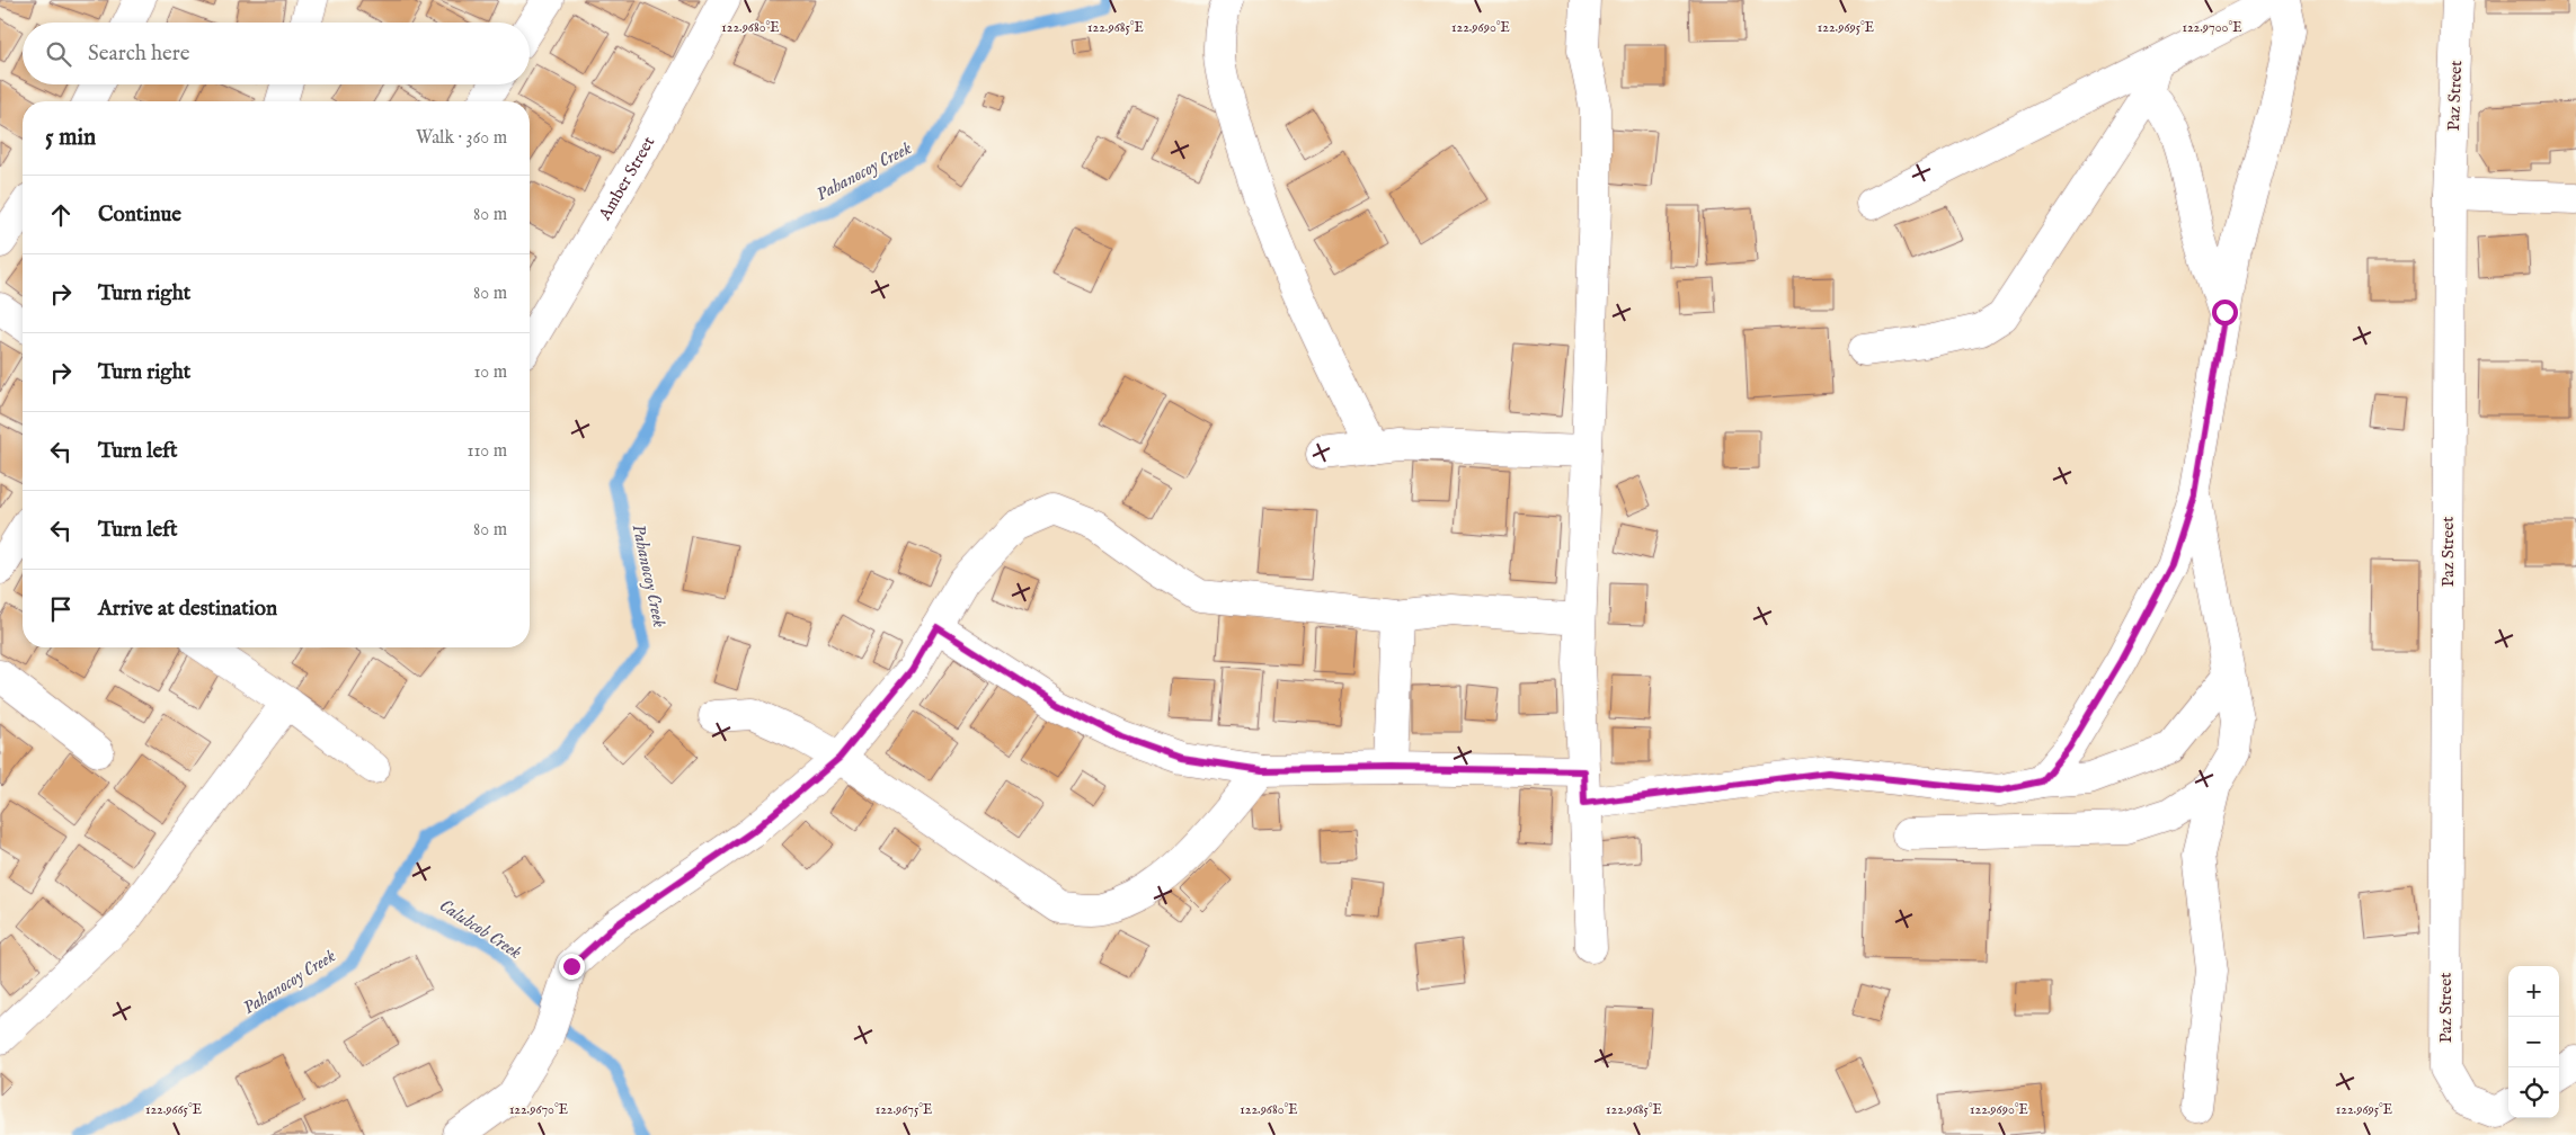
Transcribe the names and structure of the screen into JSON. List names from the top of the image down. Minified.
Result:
{"streets":{"street":["Paz Street","Amber Street"]},"water":["Pahanocoy Creek","Calubcob Creek"],"page":{"search":"Search here","heading":["5 min","Walk · 360 m"],"list":[["Continue","80 m"],["Turn right","80 m"],["Turn right","10 m"],["Turn left","110 m"],["Turn left","80 m"],"Arrive at destination"],"map_buttons":["+","−"]},"coordinates":["122.9680°E","122.9685°E","122.9690°E","122.9695°E","122.9700°E","122.9665°E","122.9670°E","122.9675°E"]}
